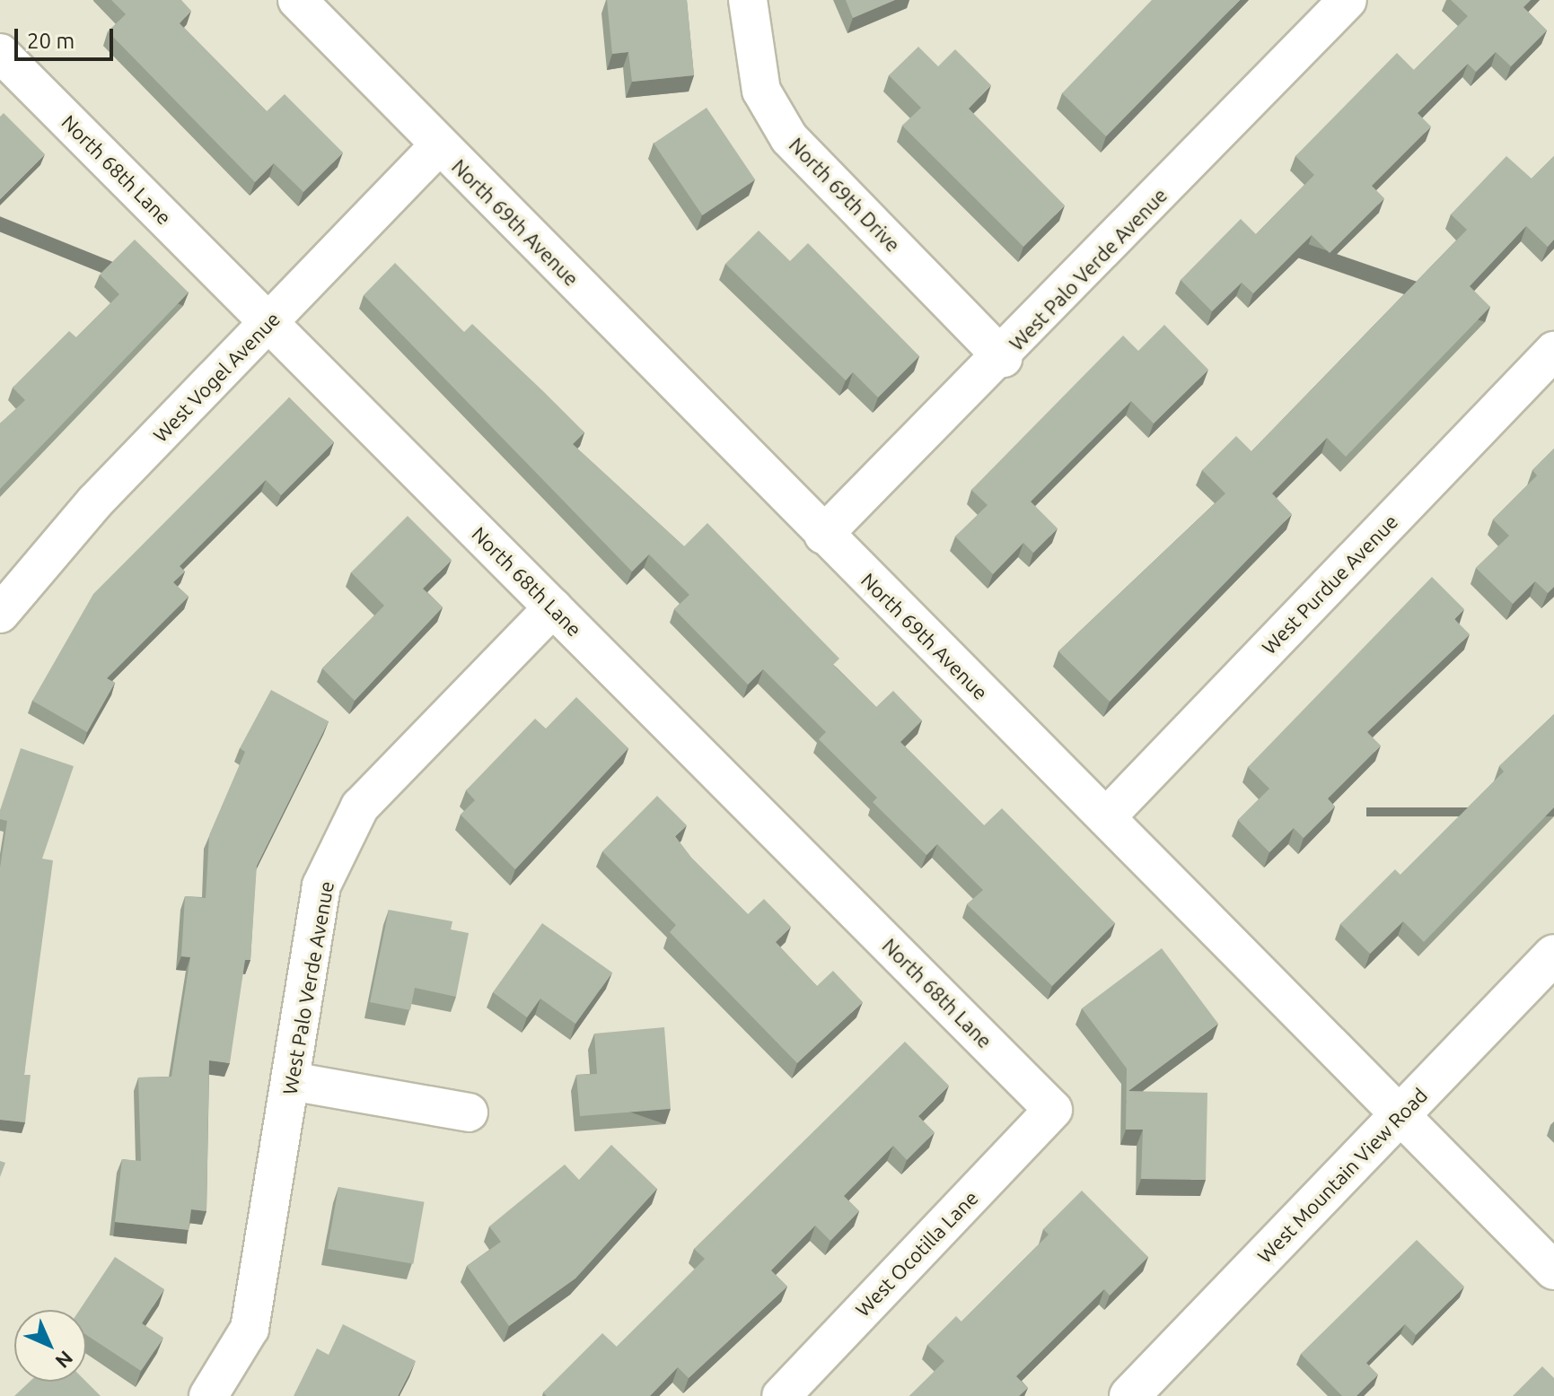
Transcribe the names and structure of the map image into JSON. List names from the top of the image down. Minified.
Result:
{"streets":{"street":["North 68th Lane","North 69th Drive","North 69th Avenue","West Palo Verde Avenue","West Vogel Avenue","West Purdue Avenue","West Mountain View Road","West Ocotilla Lane"]},"crossings":[["North 68th Lane","West Palo Verde Avenue"],["North 68th Lane","West Vogel Avenue"],["North 68th Lane","West Ocotilla Lane"],["North 69th Drive","West Palo Verde Avenue"],["North 69th Avenue","West Palo Verde Avenue"],["North 69th Avenue","West Vogel Avenue"],["North 69th Avenue","West Purdue Avenue"],["North 69th Avenue","West Mountain View Road"]],"scale_bar":"20 m","north":"bottom right"}
